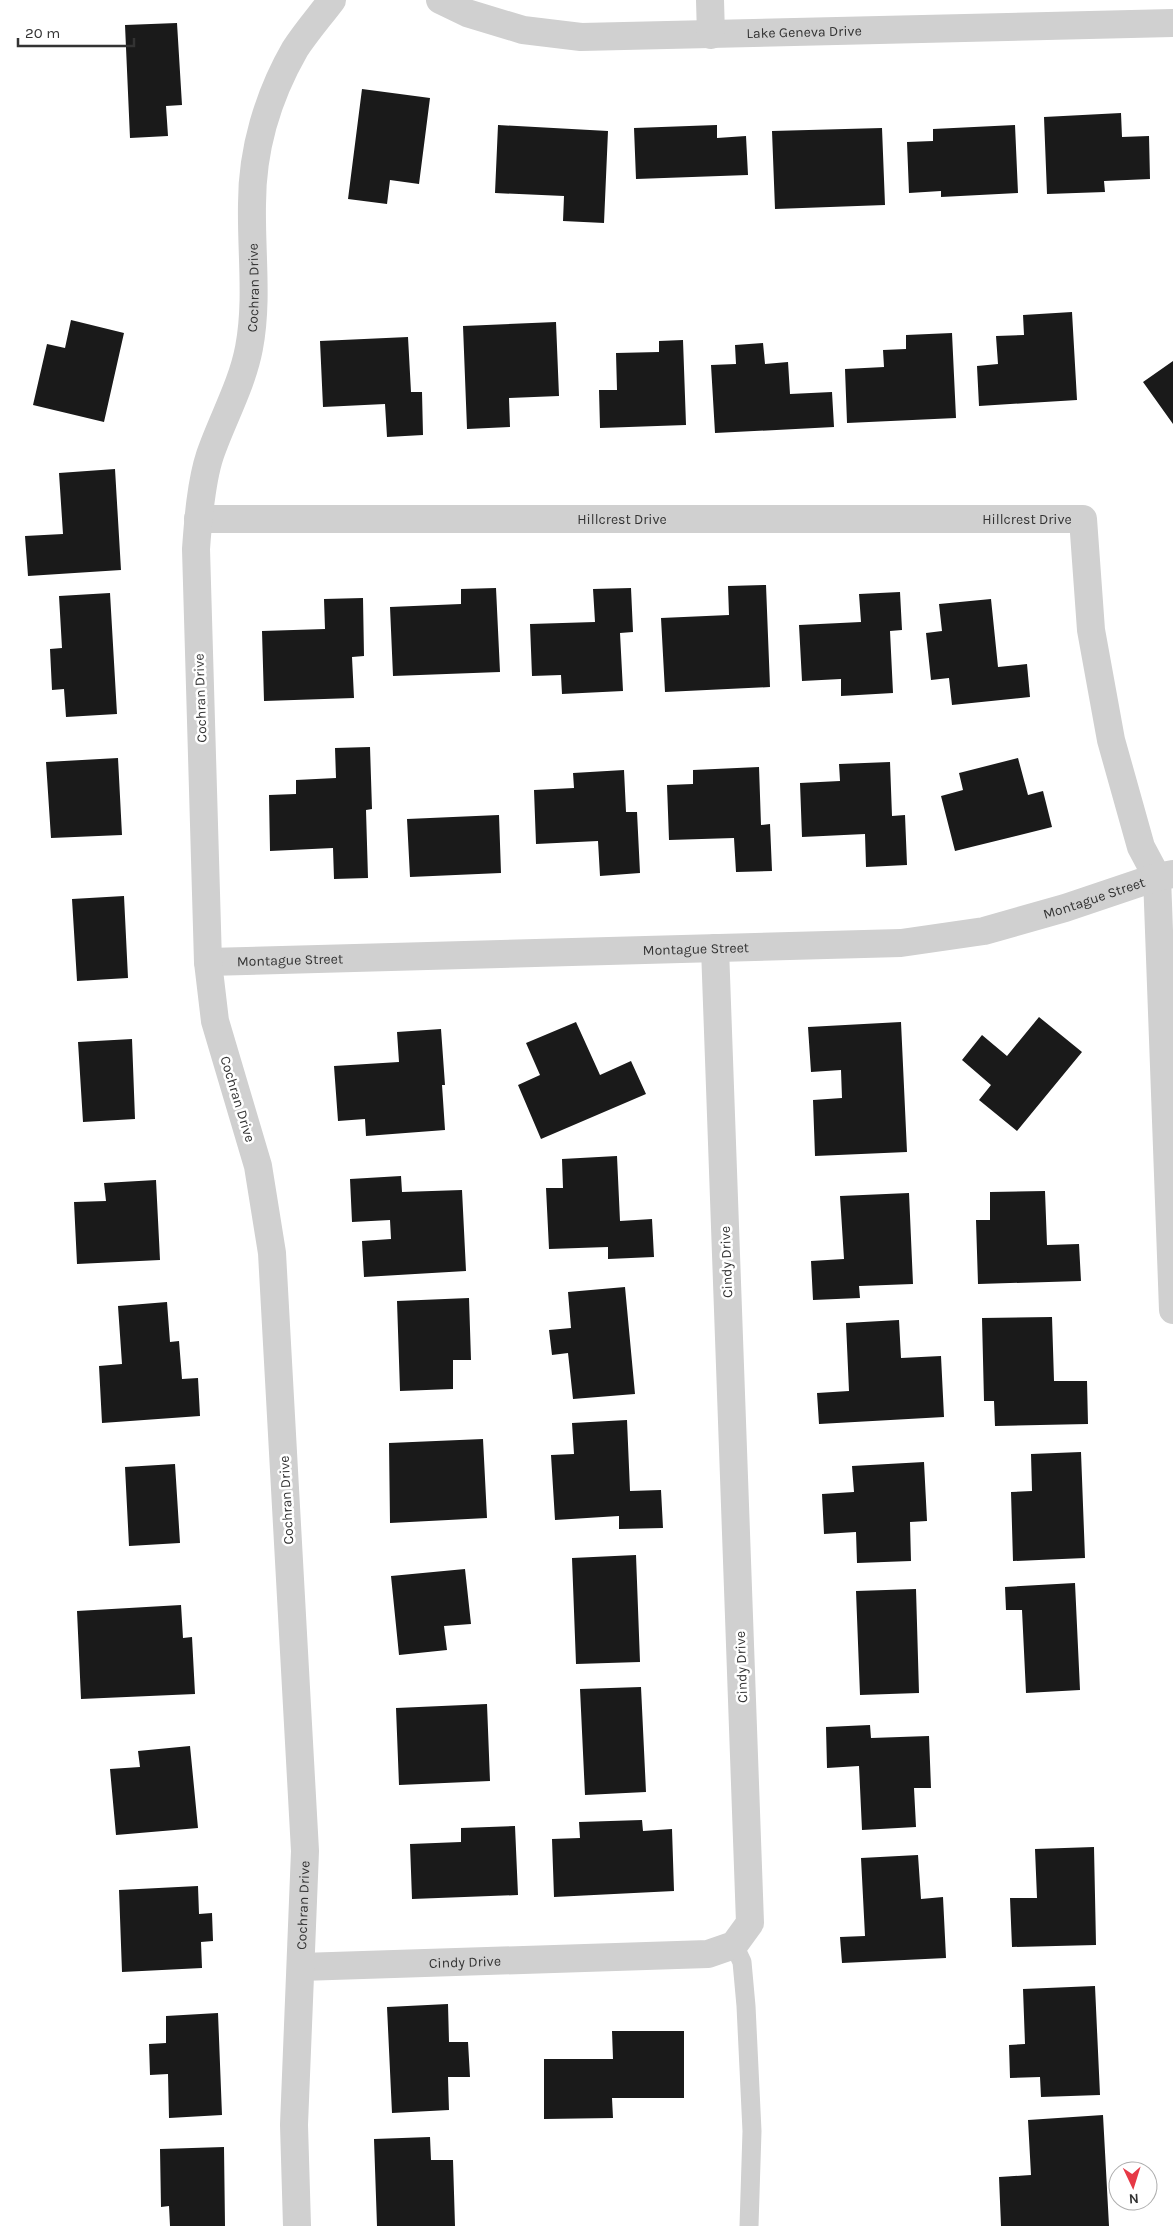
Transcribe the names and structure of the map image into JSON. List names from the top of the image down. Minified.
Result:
{"streets":{"street":["Lake Geneva Drive","Cochran Drive","Hillcrest Drive","Montague Street","Cindy Drive"]},"crossings":[["Cochran Drive","Hillcrest Drive"],["Cochran Drive","Montague Street"],["Cochran Drive","Cindy Drive"],["Hillcrest Drive","Montague Street"],["Montague Street","Cindy Drive"]],"scale_bar":"20 m","north":"bottom"}
